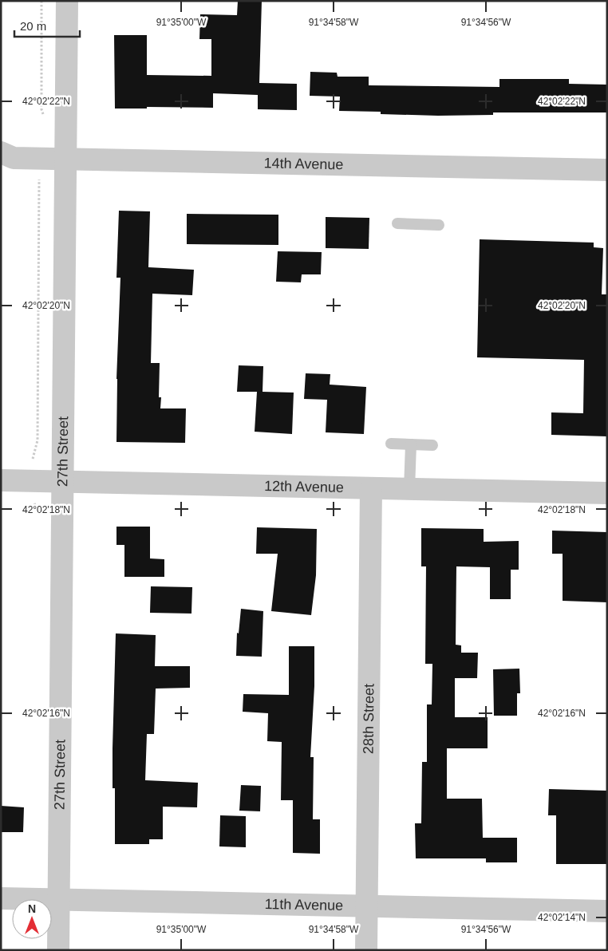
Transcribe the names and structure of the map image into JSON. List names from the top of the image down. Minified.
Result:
{"streets":{"street":["14th Avenue","27th Street","12th Avenue","28th Street","11th Avenue"]},"crossings":[["14th Avenue","27th Street"],["27th Street","12th Avenue"],["27th Street","11th Avenue"],["12th Avenue","28th Street"],["28th Street","11th Avenue"]],"scale_bar":"20 m","north":"top","coordinates":["91°35'00\"W","91°34'58\"W","91°34'56\"W","42°02'22\"N","42°02'20\"N","42°02'18\"N","42°02'16\"N","42°02'14\"N"]}
